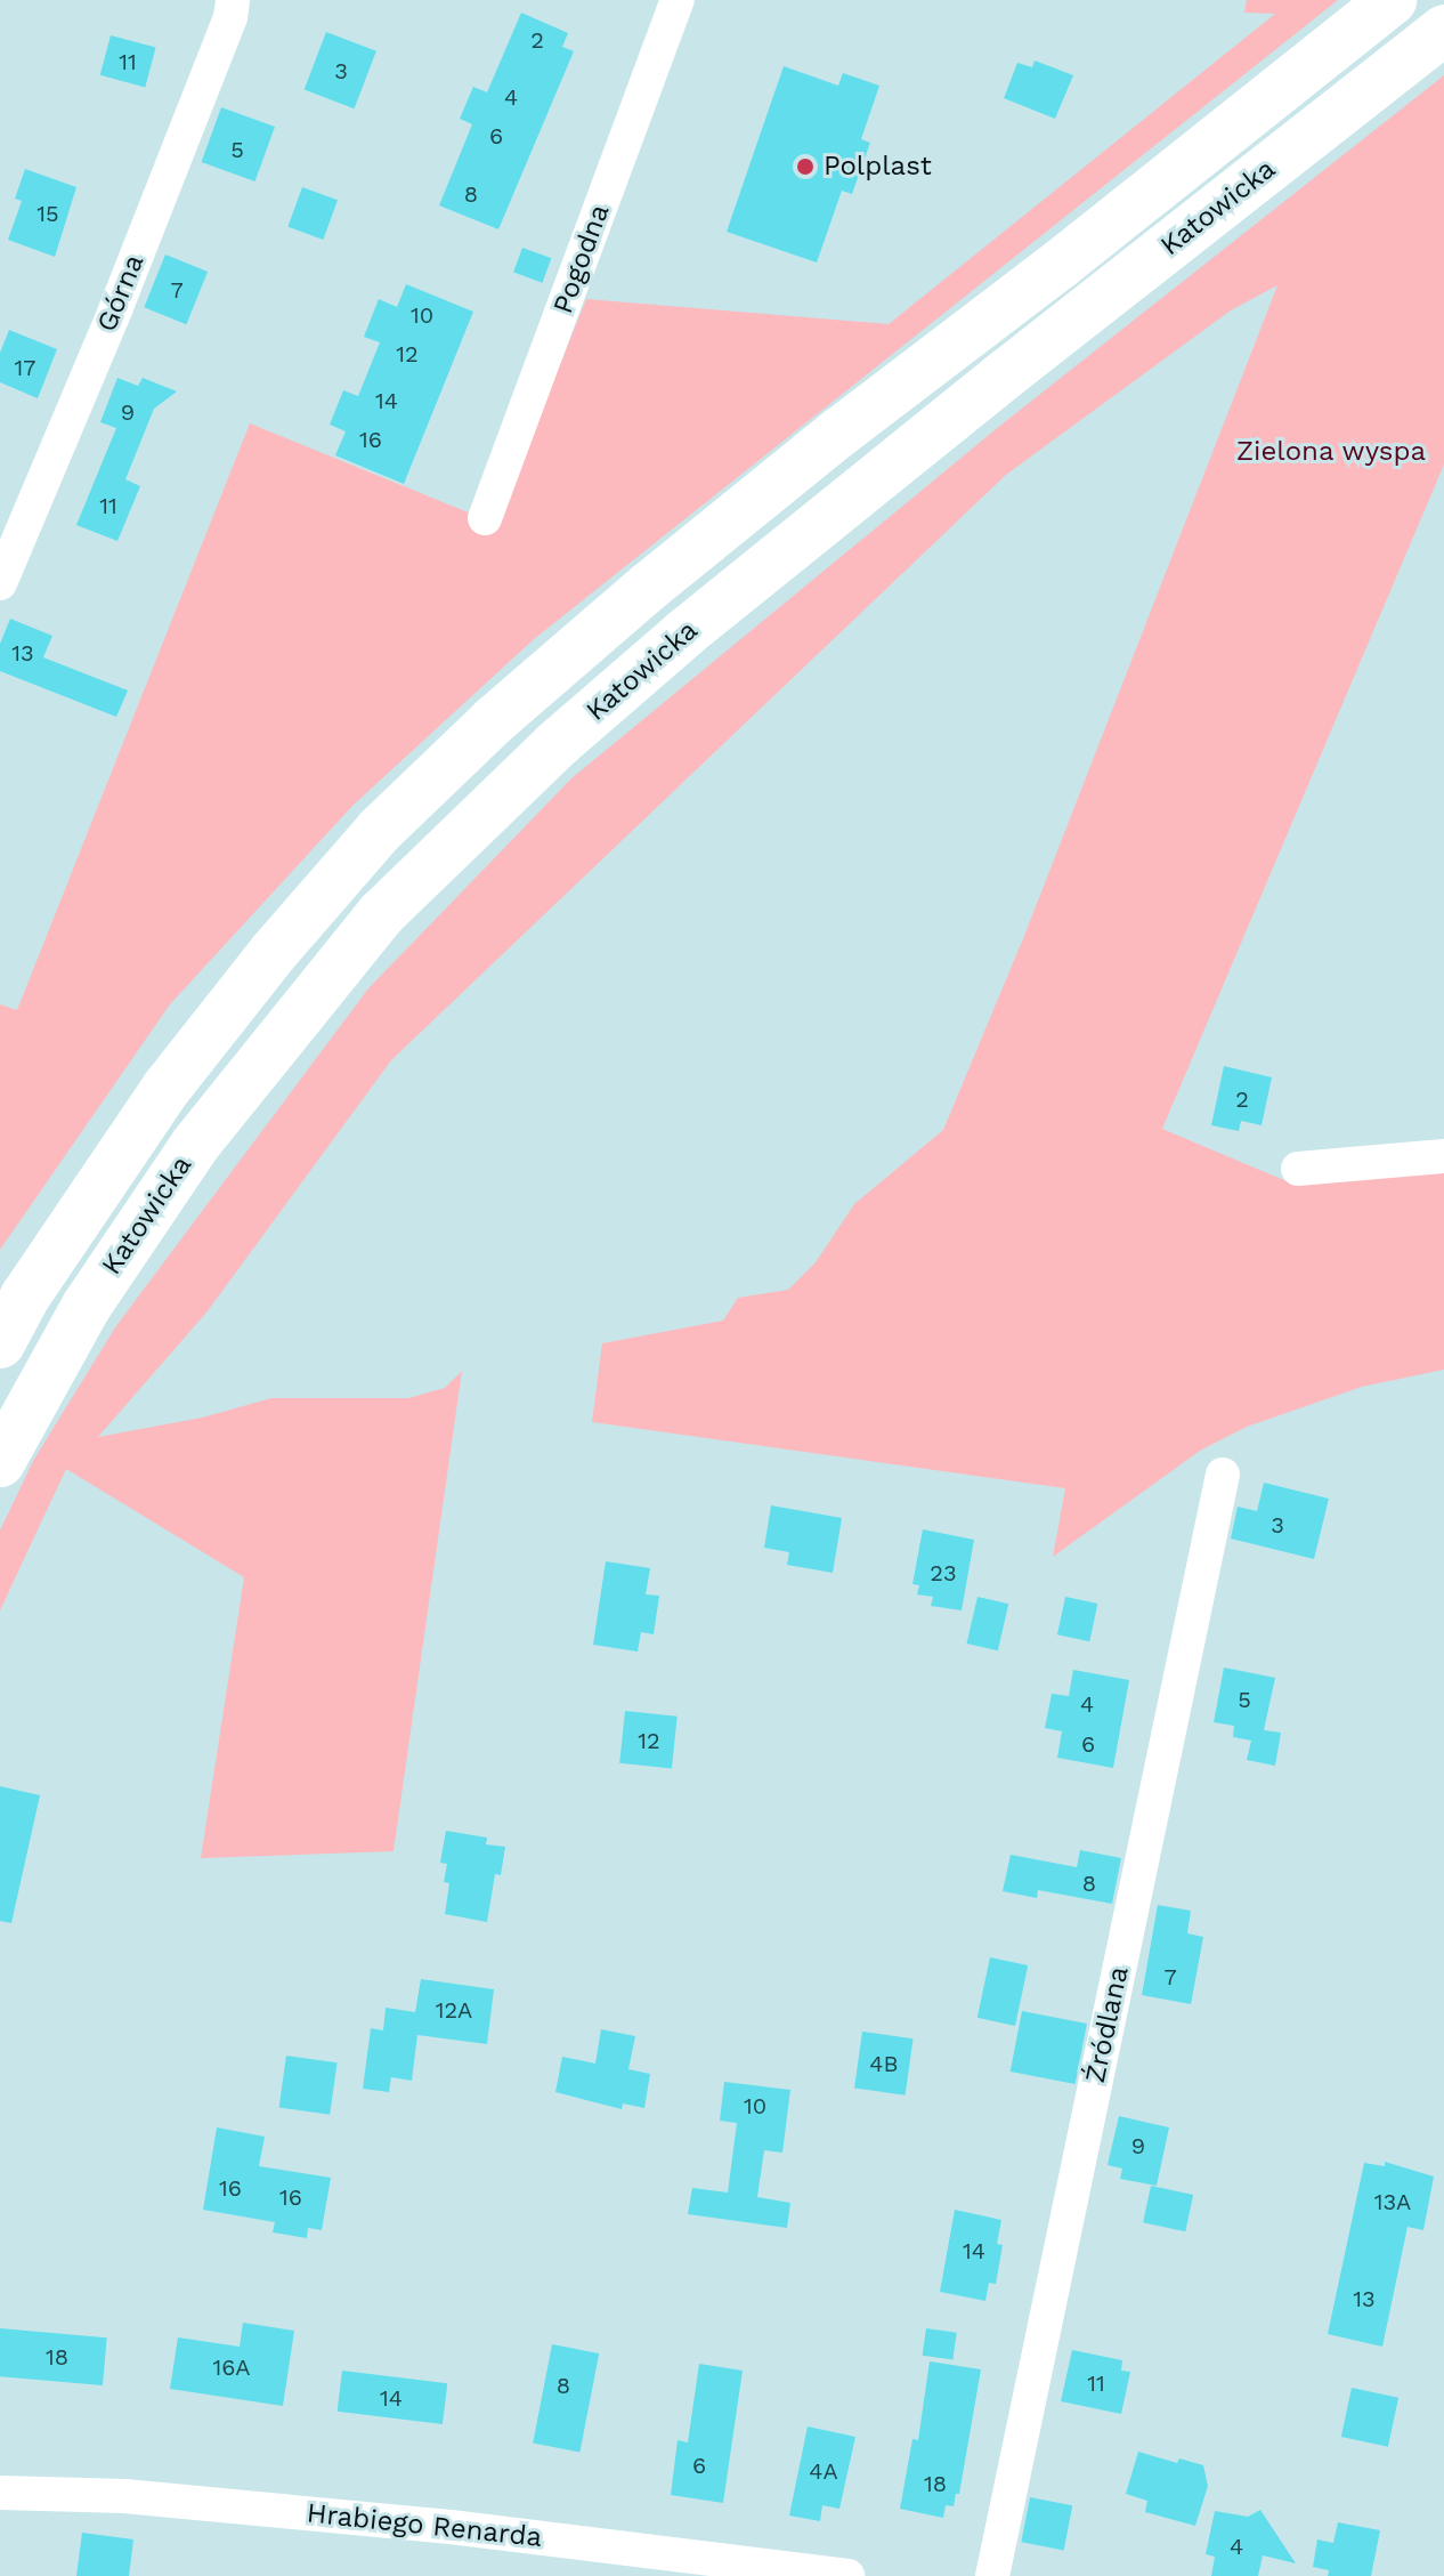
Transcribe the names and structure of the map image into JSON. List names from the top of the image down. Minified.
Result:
{"streets":{"main road":["Katowicka"],"street":["Pogodna","Górna","Źródlana","Hrabiego Renarda"]},"parks":["Zielona wyspa"],"places":["Polplast"],"house_numbers":["2","11","3","4","6","5","8","15","7","10","12","17","14","9","16","11","13","2","3","23","5","4","12","6","8","7","12A","4B","10","9","16","16","13A","14","13","18","16A","11","8","14","6","4A","18","4"]}
